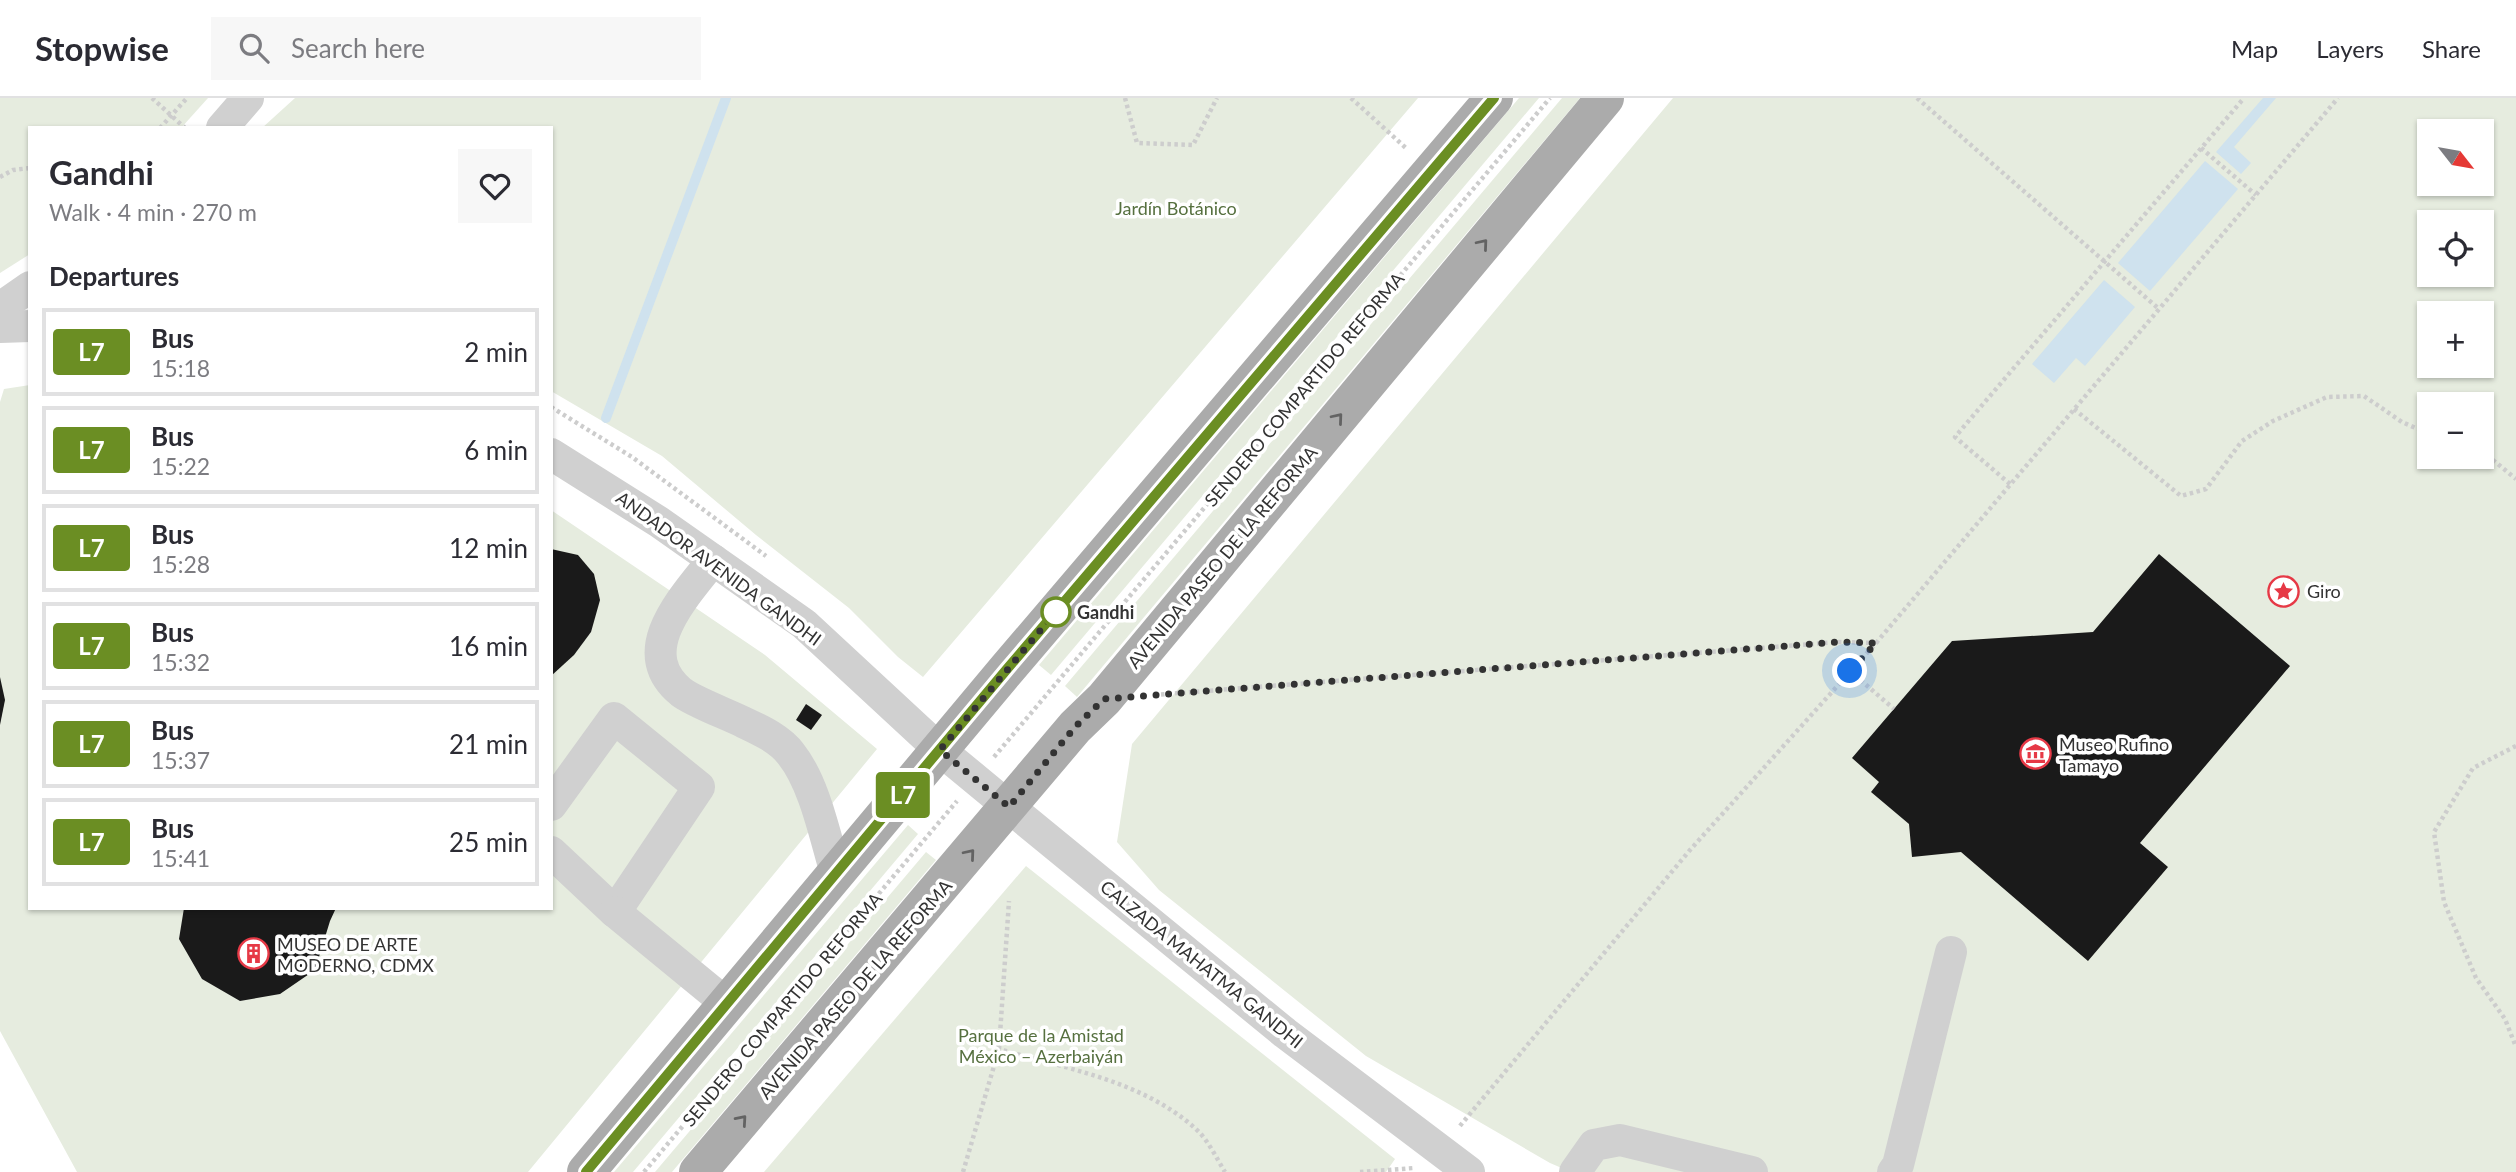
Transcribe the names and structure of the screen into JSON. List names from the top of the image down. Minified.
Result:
{"streets":{"main road":["AVENIDA PASEO DE LA REFORMA"],"street":["ANDADOR AVENIDA GANDHI","CALZADA MAHATMA GANDHI"],"path":["SENDERO COMPARTIDO REFORMA"]},"crossings":[["AVENIDA PASEO DE LA REFORMA","CALZADA MAHATMA GANDHI"],["ANDADOR AVENIDA GANDHI","CALZADA MAHATMA GANDHI"]],"parks":["Jardín Botánico","Parque de la Amistad México – Azerbaiyán"],"places":{"place":["Giro"],"other":["Gandhi"],"museum":["Museo Rufino Tamayo"],"building":["MUSEO DE ARTE MODERNO, CDMX"]},"lines":["bus line L7"],"north":"bottom right","page":{"header":"Stopwise","search":"Search here","nav":["Map","Layers","Share"],"on_map":"L7","map_buttons":["+","−"],"heading":[["Gandhi","Walk · 4 min · 270 m"],"Departures"],"list":[{"mark":"L7","name":"Bus","note":"15:18","value":"2 min"},{"mark":"L7","name":"Bus","note":"15:22","value":"6 min"},{"mark":"L7","name":"Bus","note":"15:28","value":"12 min"},{"mark":"L7","name":"Bus","note":"15:32","value":"16 min"},{"mark":"L7","name":"Bus","note":"15:37","value":"21 min"},{"mark":"L7","name":"Bus","note":"15:41","value":"25 min"}]}}
